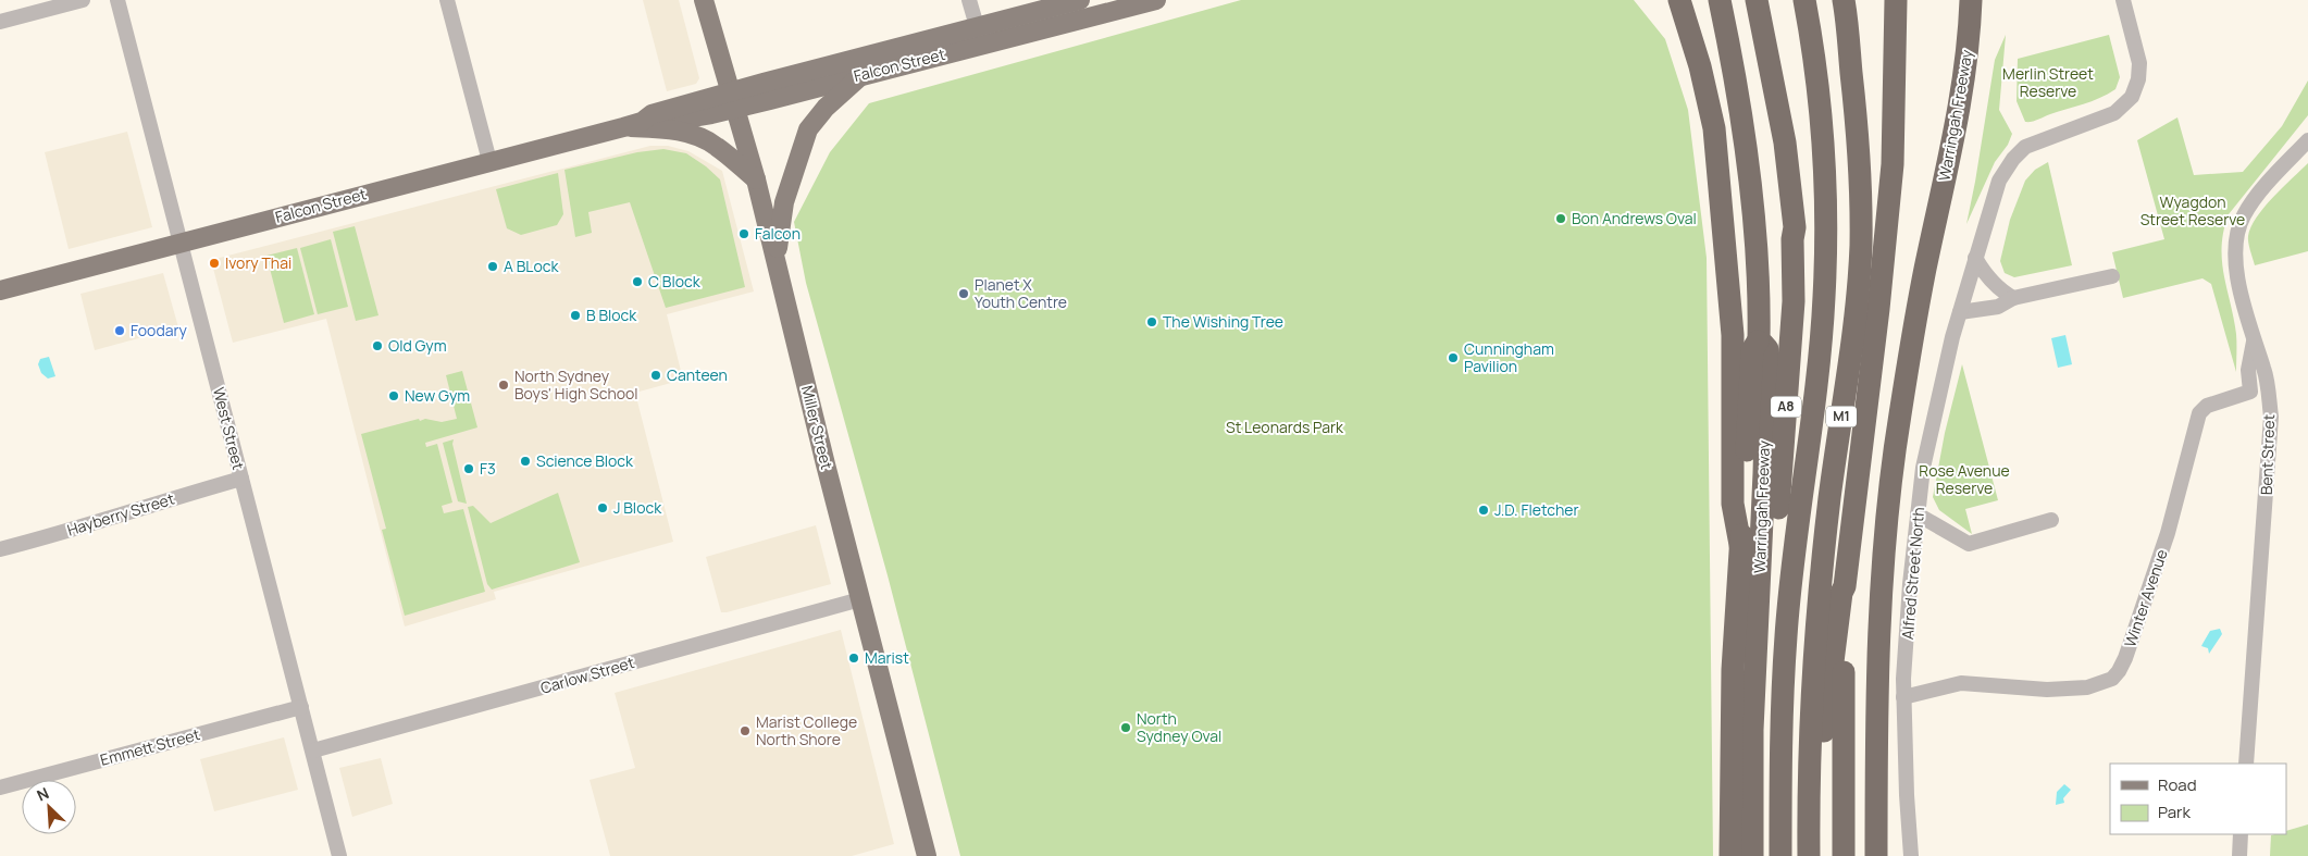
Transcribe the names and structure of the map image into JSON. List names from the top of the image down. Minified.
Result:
{"streets":{"highway":["Warringah Freeway","A8","M1"],"main road":["Falcon Street","Miller Street"],"street":["West Street","Bent Street","Hayberry Street","Alfred Street North","Winter Avenue","Carlow Street","Emmett Street"]},"crossings":[["Falcon Street","Miller Street"],["Falcon Street","West Street"],["Warringah Freeway","A8"],["Miller Street","Carlow Street"],["West Street","Hayberry Street"],["West Street","Carlow Street"],["West Street","Emmett Street"],["Bent Street","Winter Avenue"],["Alfred Street North","Winter Avenue"]],"parks":["Merlin Street Reserve","Wyagdon Street Reserve","St Leonards Park","Rose Avenue Reserve"],"places":["Bon Andrews Oval","Falcon","Ivory Thai","A BLock","C Block","Planet X Youth Centre","B Block","The Wishing Tree","Foodary","Old Gym","Cunningham Pavilion","Canteen","North Sydney Boys' High School","New Gym","Science Block","F3","J Block","J.D. Fletcher","Marist","North Sydney Oval","Marist College North Shore"],"legend":["Road","Park"],"north":"top left"}
